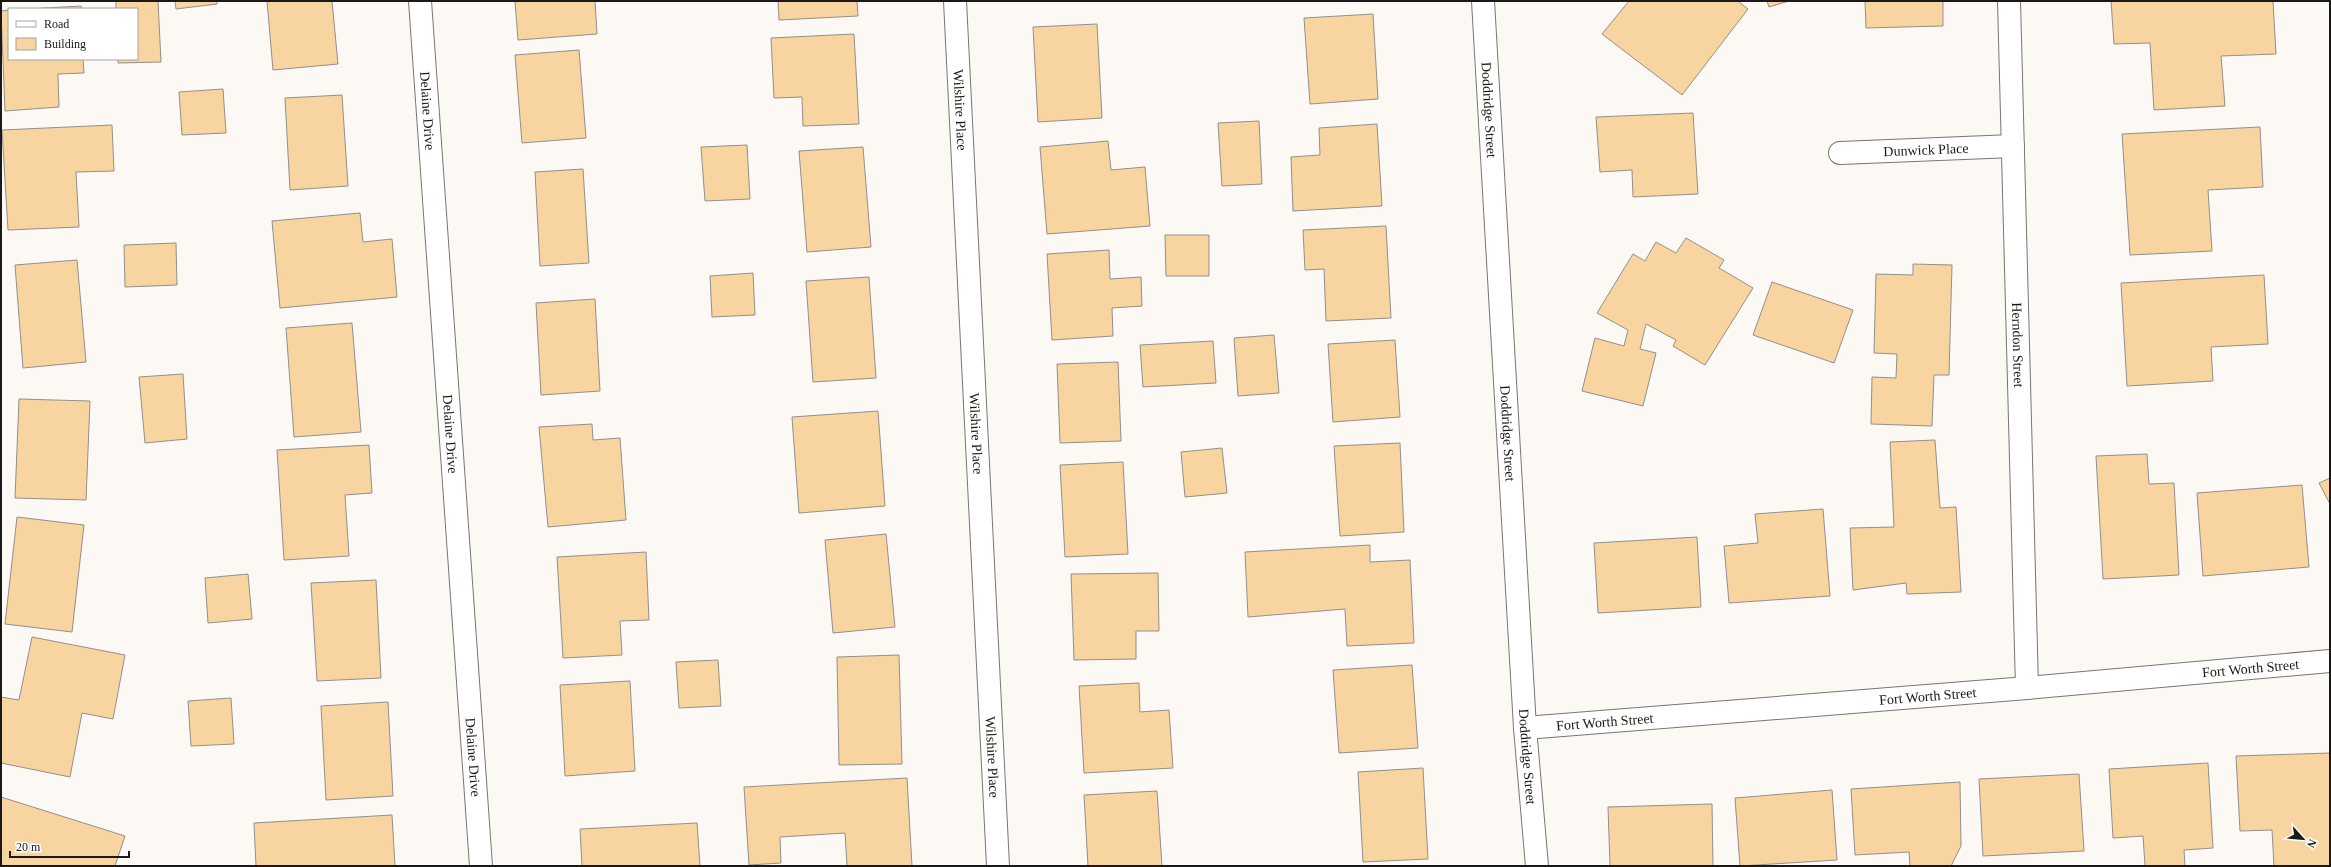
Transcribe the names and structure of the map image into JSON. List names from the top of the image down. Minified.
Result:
{"streets":{"street":["Delaine Drive","Wilshire Place","Doddridge Street","Dunwick Place","Herndon Street","Fort Worth Street"]},"crossings":[["Doddridge Street","Fort Worth Street"],["Dunwick Place","Herndon Street"],["Herndon Street","Fort Worth Street"]],"legend":["Road","Building"],"scale_bar":"20 m","north":"bottom right"}
